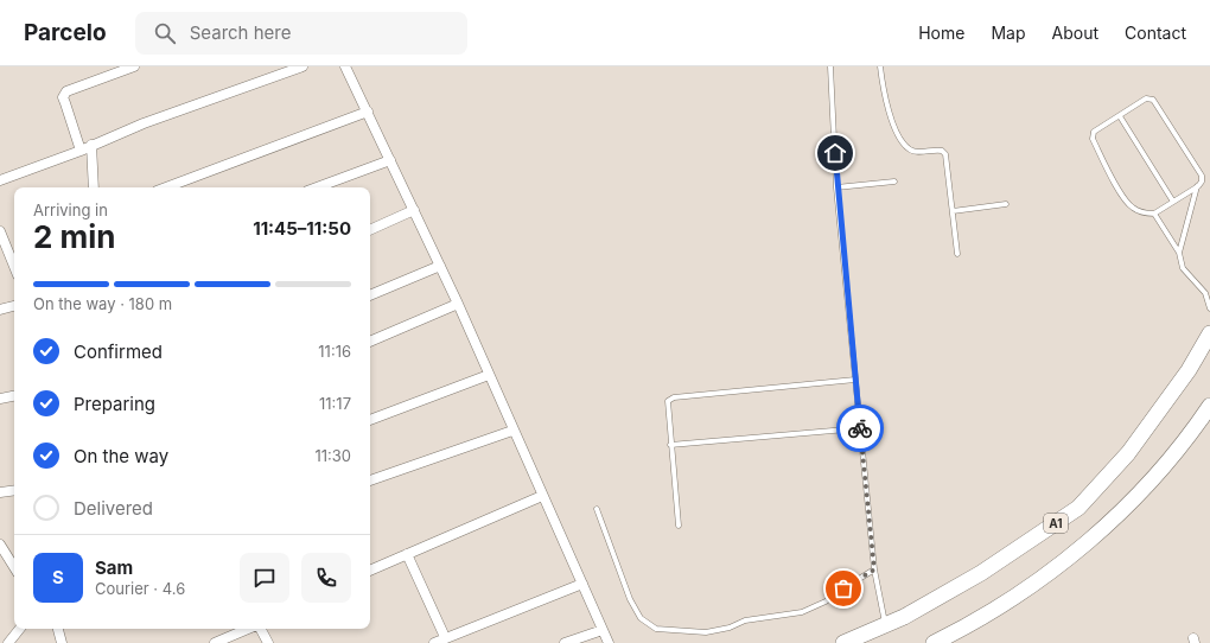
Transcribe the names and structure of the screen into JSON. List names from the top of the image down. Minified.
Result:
{"streets":{"main road":["A1"]},"page":{"header":"Parcelo","search":"Search here","nav":["Home","Map","About","Contact"],"heading":["2 min","Arriving in","11:45–11:50"],"panel":["Sam","Courier · 4.6"],"bar":"On the way · 180 m","list":[["Confirmed","11:16"],["Preparing","11:17"],["On the way","11:30"],"Delivered"],"round":"S"}}
